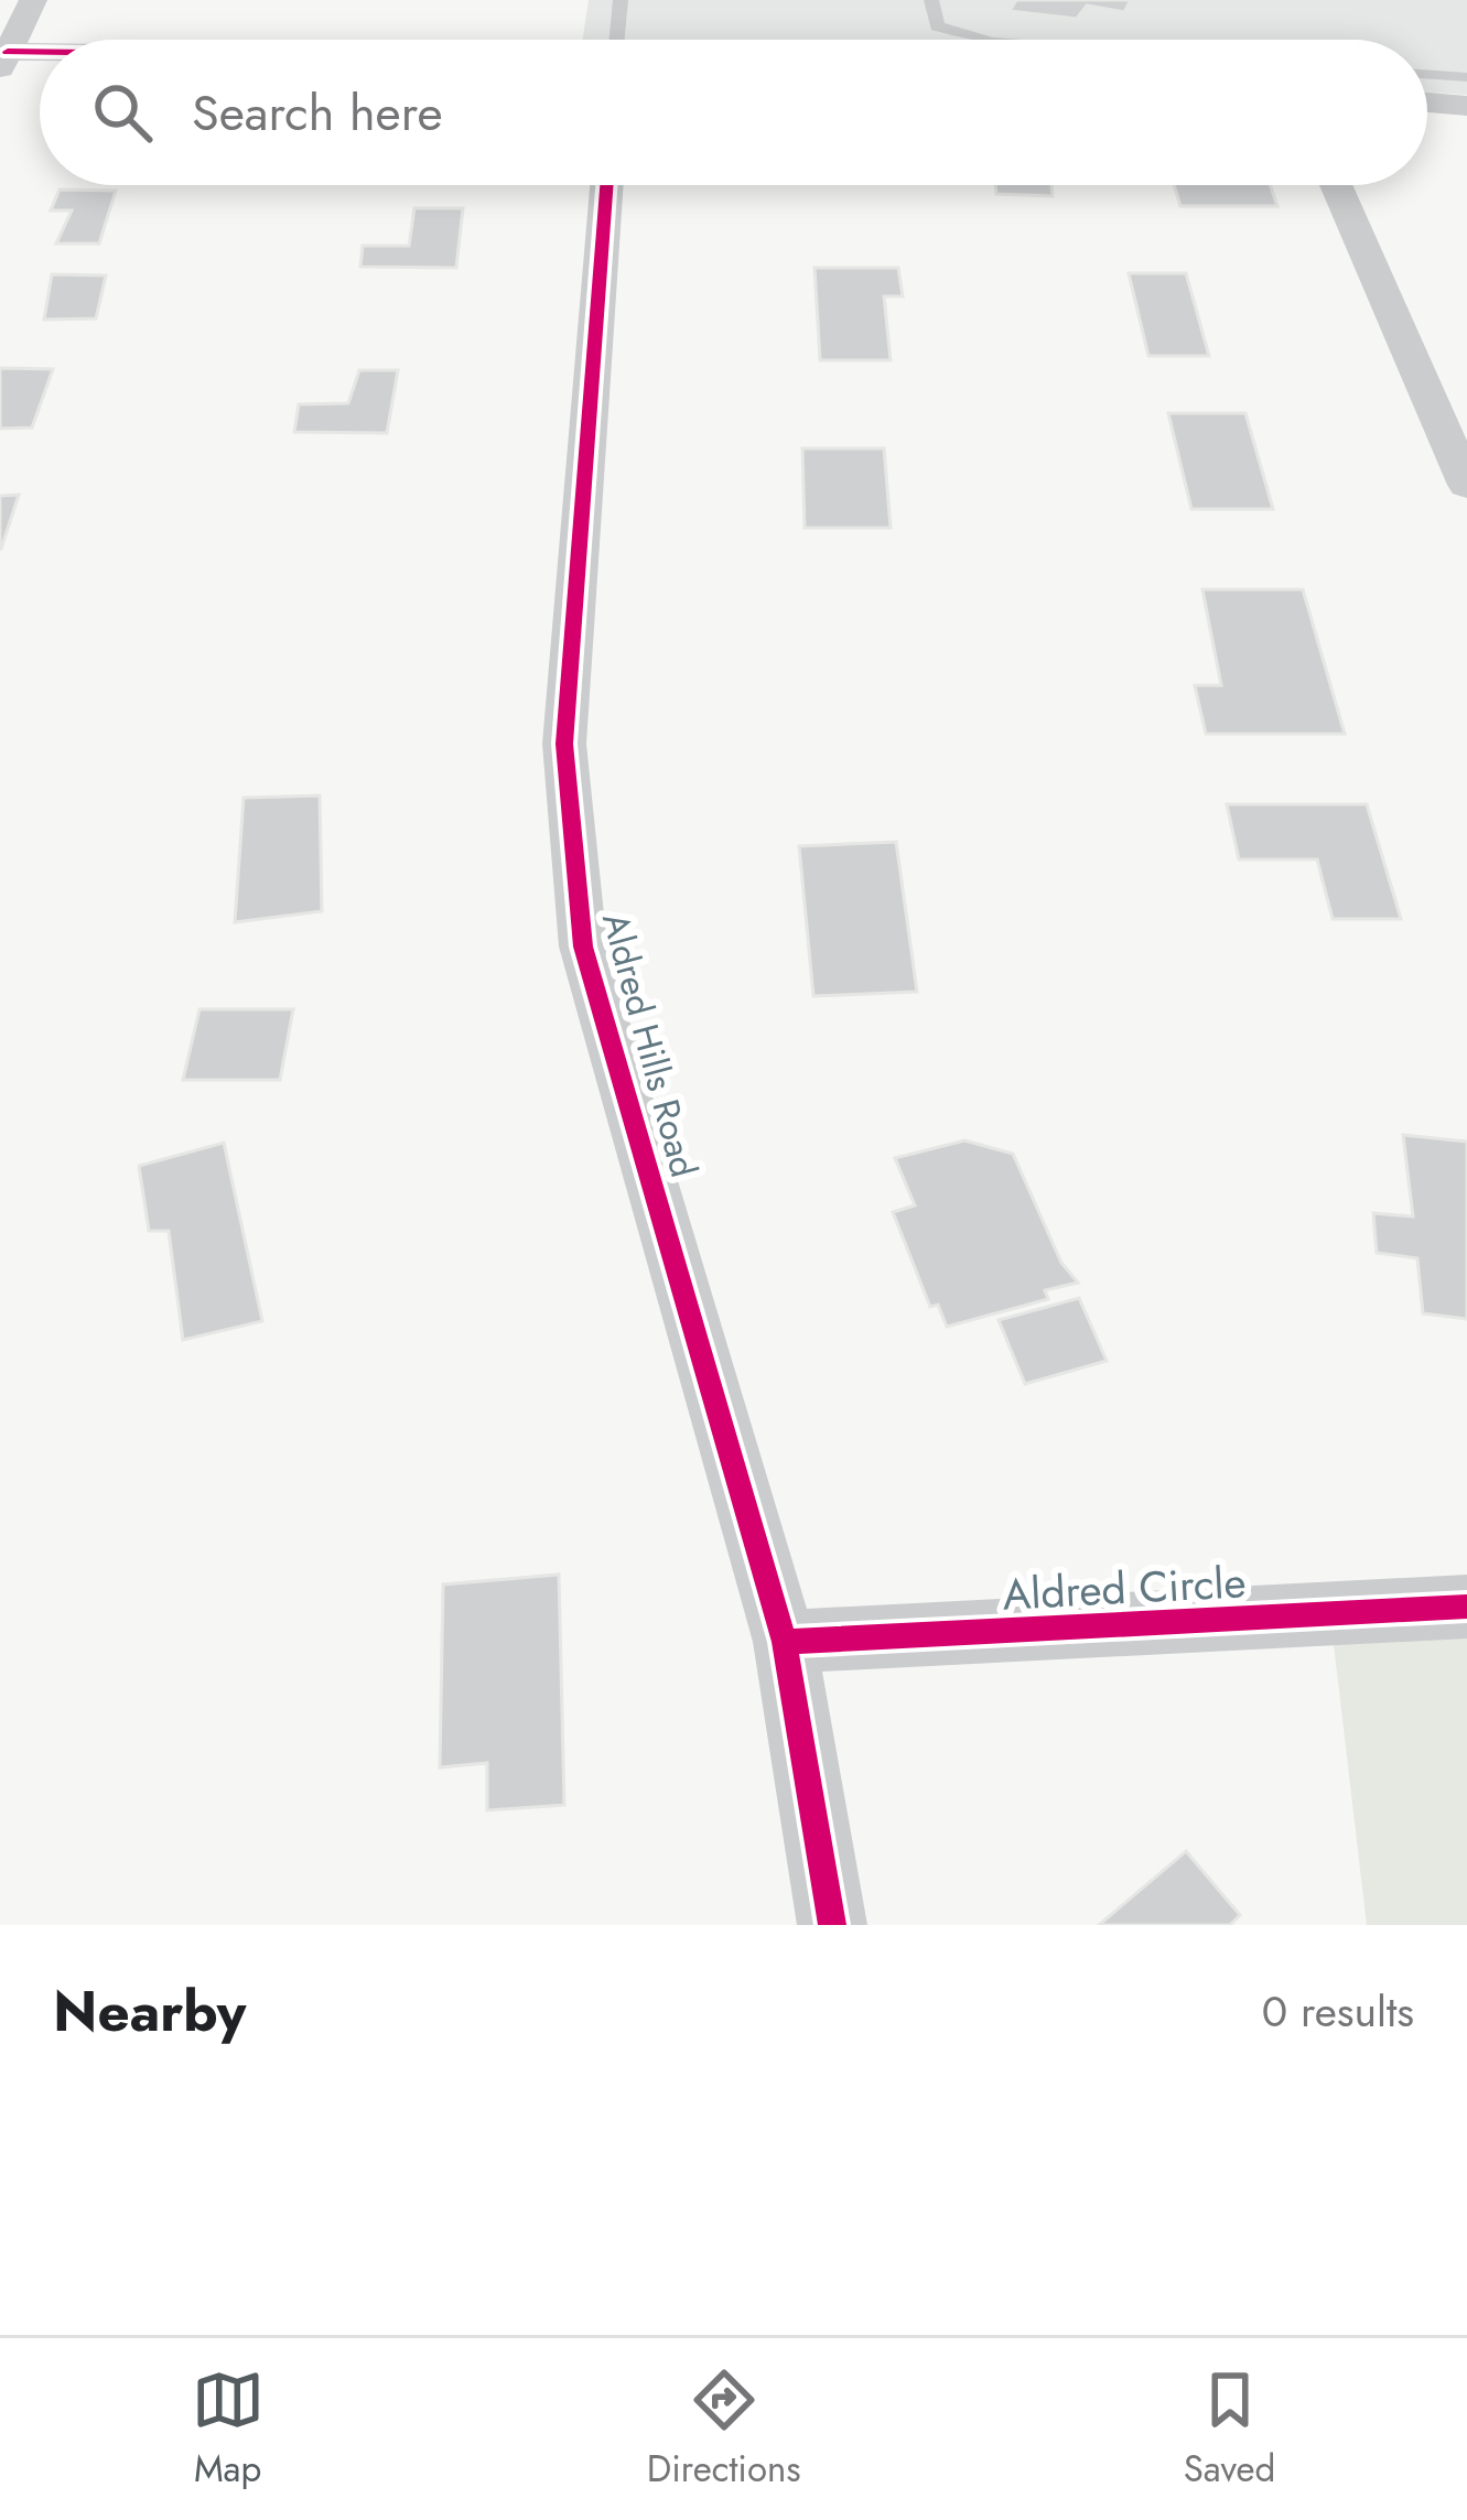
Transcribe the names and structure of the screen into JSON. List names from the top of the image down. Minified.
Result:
{"streets":{"street":["Aldred Hills Road","Aldred Circle"]},"crossings":[["Aldred Hills Road","Aldred Circle"]],"page":{"search":"Search here","heading":["Nearby","0 results"],"nav":["Map","Directions","Saved"]}}
